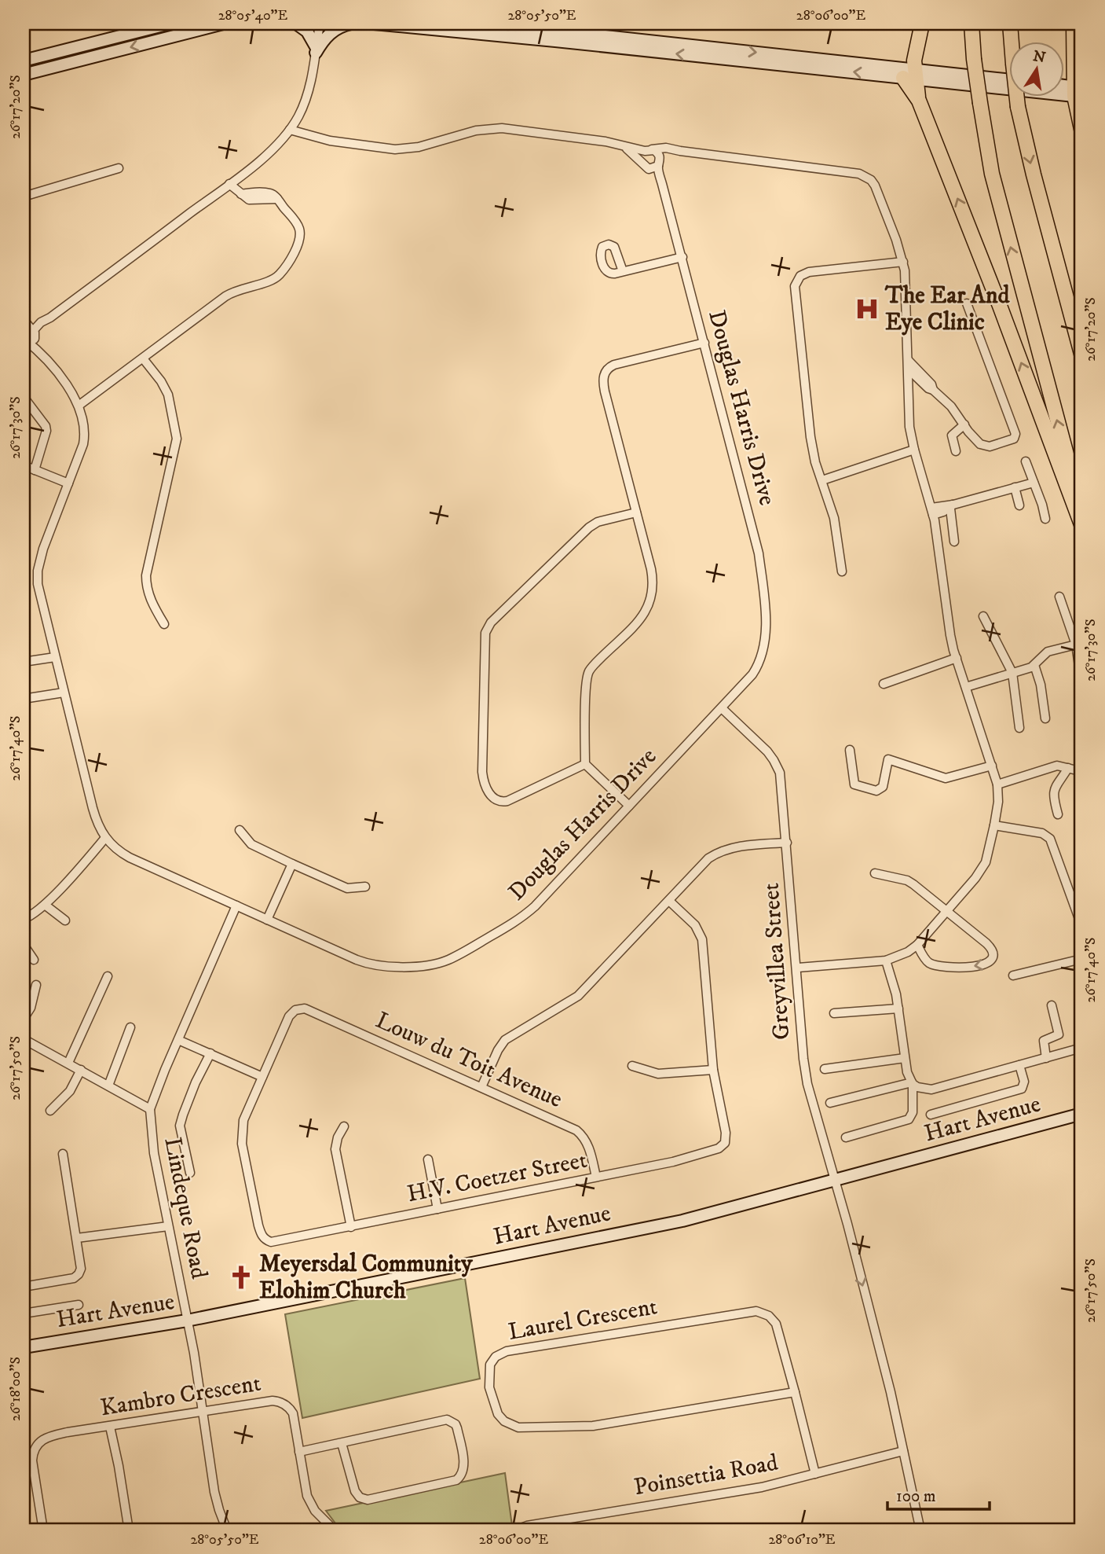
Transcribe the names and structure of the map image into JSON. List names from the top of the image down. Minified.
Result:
{"streets":{"street":["Douglas Harris Drive","Greyvillea Street","Louw du Toit Avenue","Hart Avenue","H.V. Coetzer Street","Lindeque Road","Laurel Crescent","Kambro Crescent","Poinsettia Road"]},"crossings":[["Douglas Harris Drive","Greyvillea Street"],["Douglas Harris Drive","Lindeque Road"],["Greyvillea Street","Hart Avenue"],["Greyvillea Street","Poinsettia Road"],["Louw du Toit Avenue","H.V. Coetzer Street"],["Hart Avenue","Lindeque Road"],["Lindeque Road","Kambro Crescent"]],"places":{"hospital":["The Ear And Eye Clinic"],"church":["Meyersdal Community Elohim Church"]},"scale_bar":"100 m","north":"top","coordinates":["28°05'40\"E","28°05'50\"E","28°06'00\"E","26°17'20\"S","26°17'30\"S","26°17'40\"S","26°17'50\"S","26°18'00\"S","28°06'10\"E"]}
